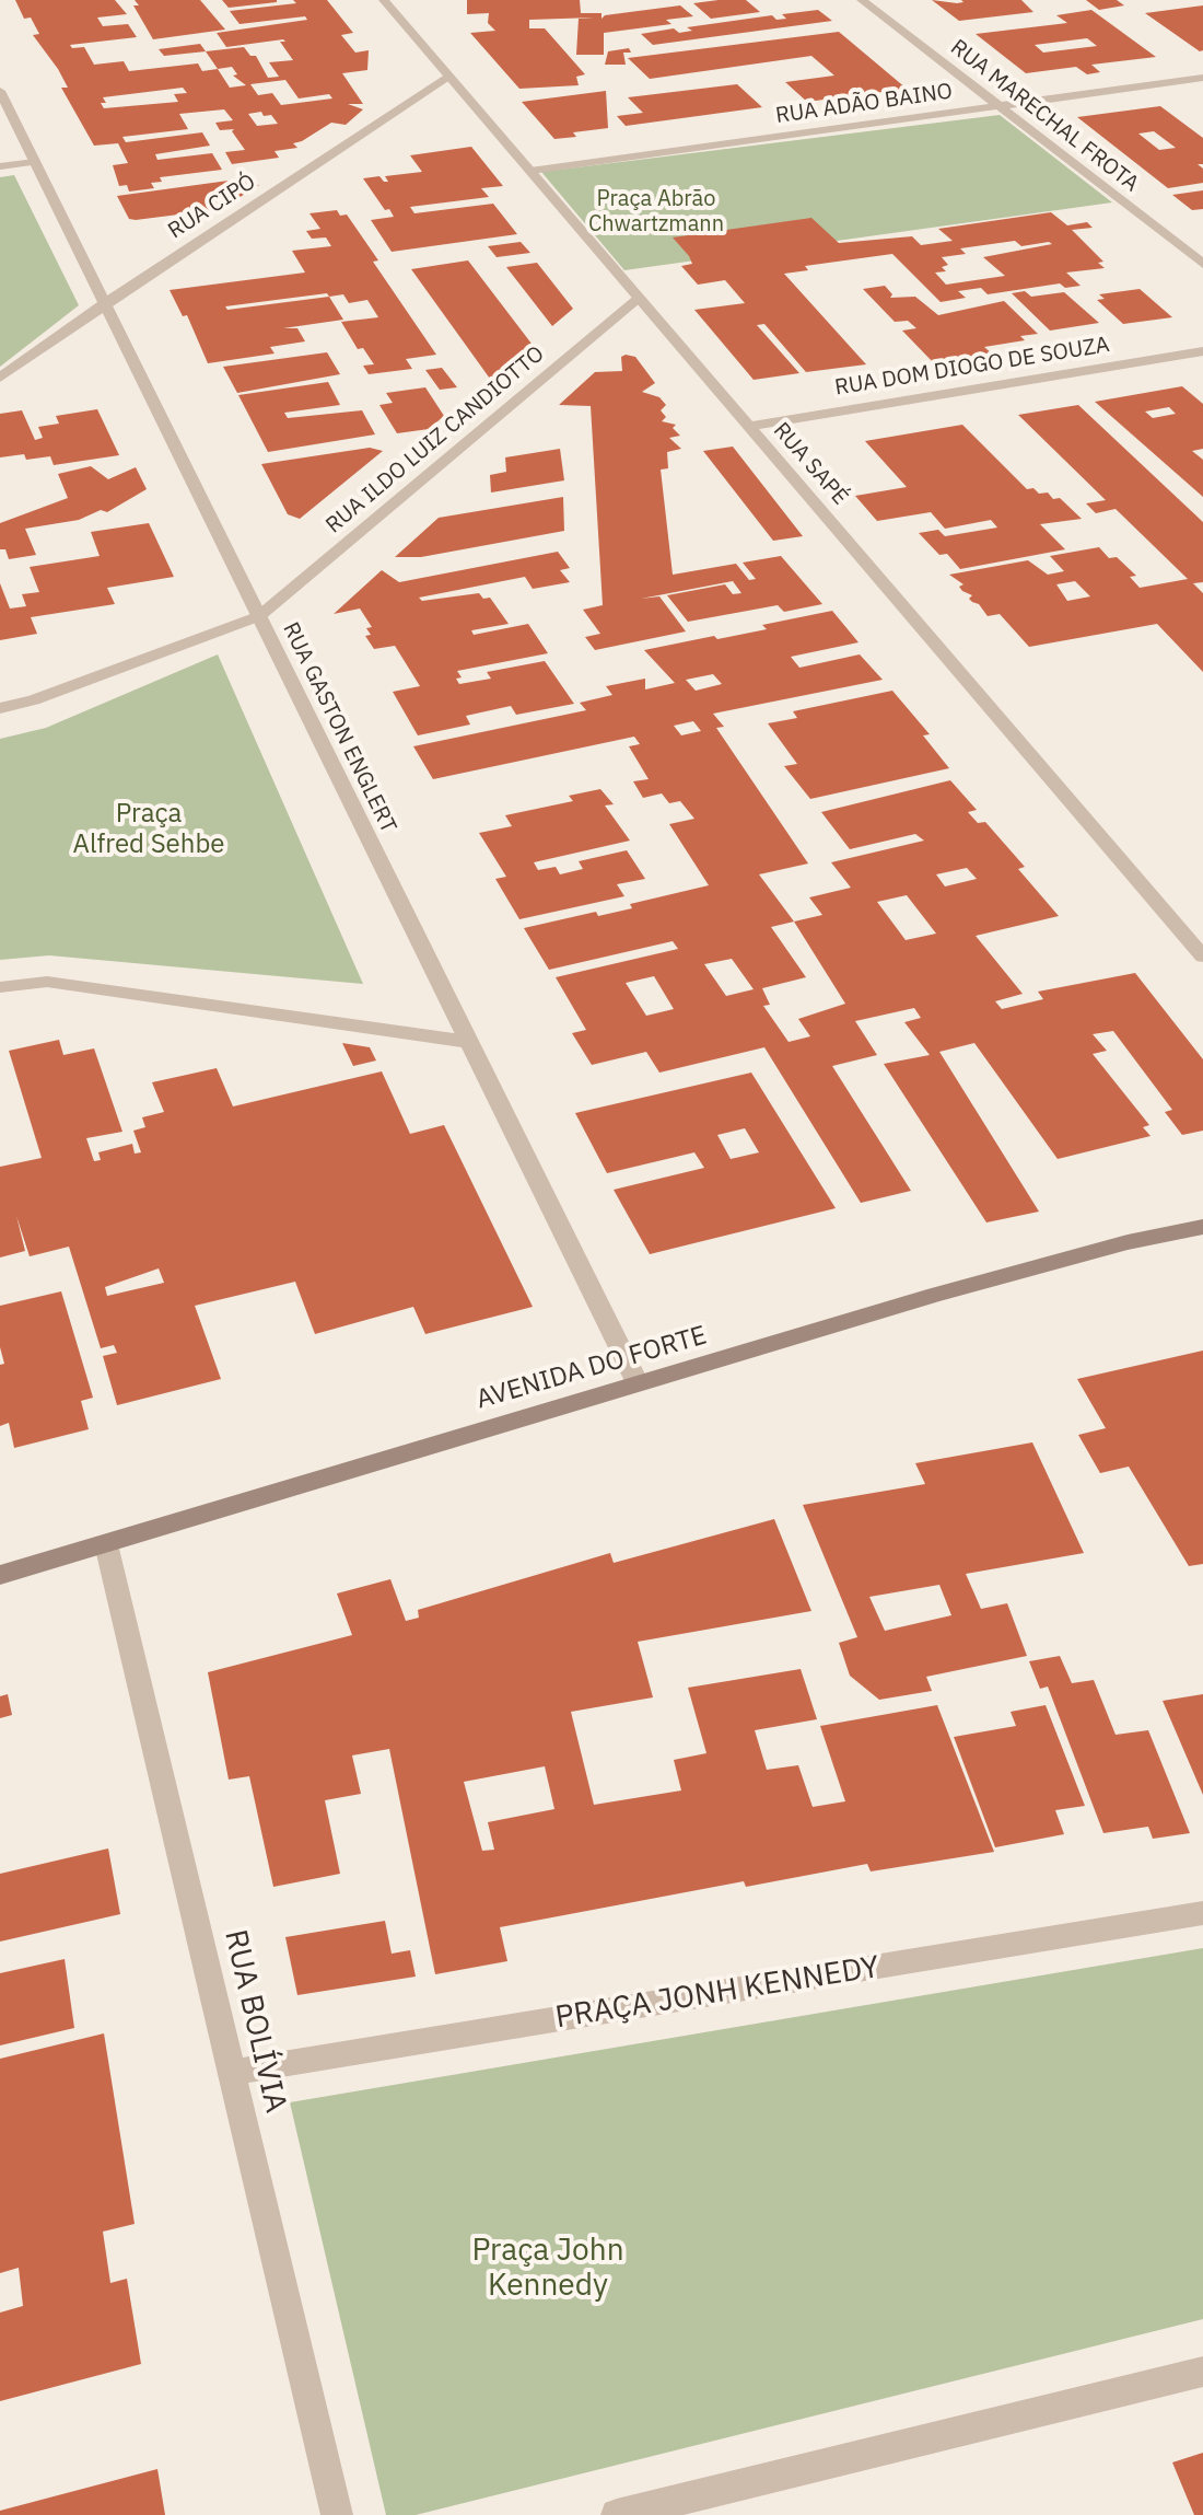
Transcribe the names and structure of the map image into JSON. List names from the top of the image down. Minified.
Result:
{"streets":{"main road":["AVENIDA DO FORTE"],"street":["RUA ADÃO BAINO","RUA MARECHAL FROTA","RUA CIPÓ","RUA DOM DIOGO DE SOUZA","RUA ILDO LUIZ CANDIOTTO","RUA SAPÉ","RUA GASTON ENGLERT","PRAÇA JONH KENNEDY","RUA BOLÍVIA"]},"crossings":[["RUA ADÃO BAINO","RUA MARECHAL FROTA"],["RUA ADÃO BAINO","RUA SAPÉ"],["RUA CIPÓ","RUA SAPÉ"],["RUA CIPÓ","RUA GASTON ENGLERT"],["RUA DOM DIOGO DE SOUZA","RUA SAPÉ"],["RUA ILDO LUIZ CANDIOTTO","RUA SAPÉ"],["RUA ILDO LUIZ CANDIOTTO","RUA GASTON ENGLERT"],["RUA GASTON ENGLERT","AVENIDA DO FORTE"],["AVENIDA DO FORTE","RUA BOLÍVIA"],["PRAÇA JONH KENNEDY","RUA BOLÍVIA"]],"parks":["Praça Abrão Chwartzmann","Praça Alfred Sehbe","Praça John Kennedy"]}
